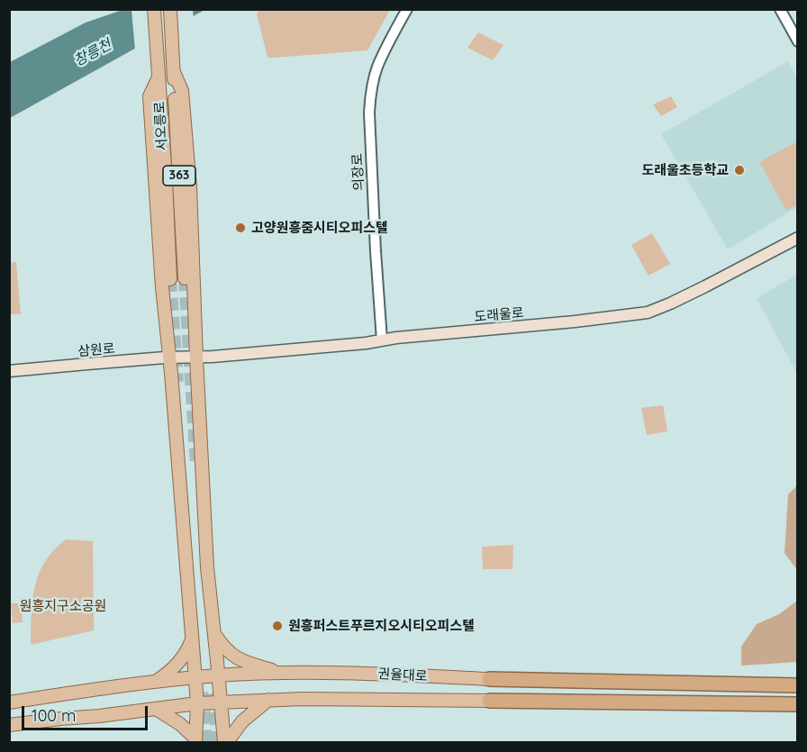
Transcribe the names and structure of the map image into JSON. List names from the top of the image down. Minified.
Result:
{"streets":{"highway":["권율대로"],"main road":["서오릉로","363","도래울로","삼원로"],"street":["의장로"]},"crossings":[["서오릉로","363"],["의장로","도래울로"],["도래울로","삼원로"]],"water":["창릉천"],"parks":["원흥지구소공원"],"places":["도래울초등학교","고양원흥줌시티오피스텔","원흥퍼스트푸르지오시티오피스텔"],"scale_bar":"100 m"}
